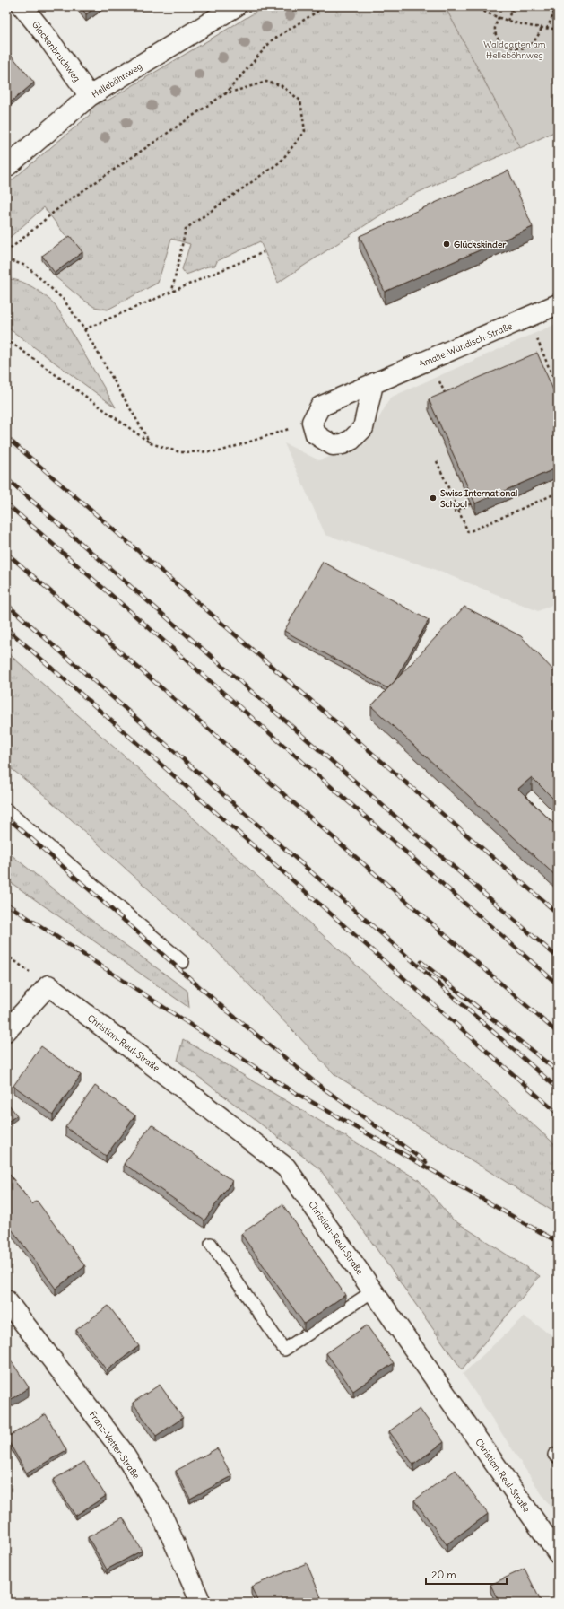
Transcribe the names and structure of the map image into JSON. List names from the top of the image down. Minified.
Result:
{"streets":{"street":["Glockenbruchweg","Helleböhnweg","Amalie-Wündisch-Straße","Christian-Reul-Straße","Franz-Vetter-Straße"]},"crossings":[["Glockenbruchweg","Helleböhnweg"]],"parks":["Waldgarten am Helleböhnweg"],"places":["Glückskinder","Swiss International School"],"scale_bar":"20 m"}
